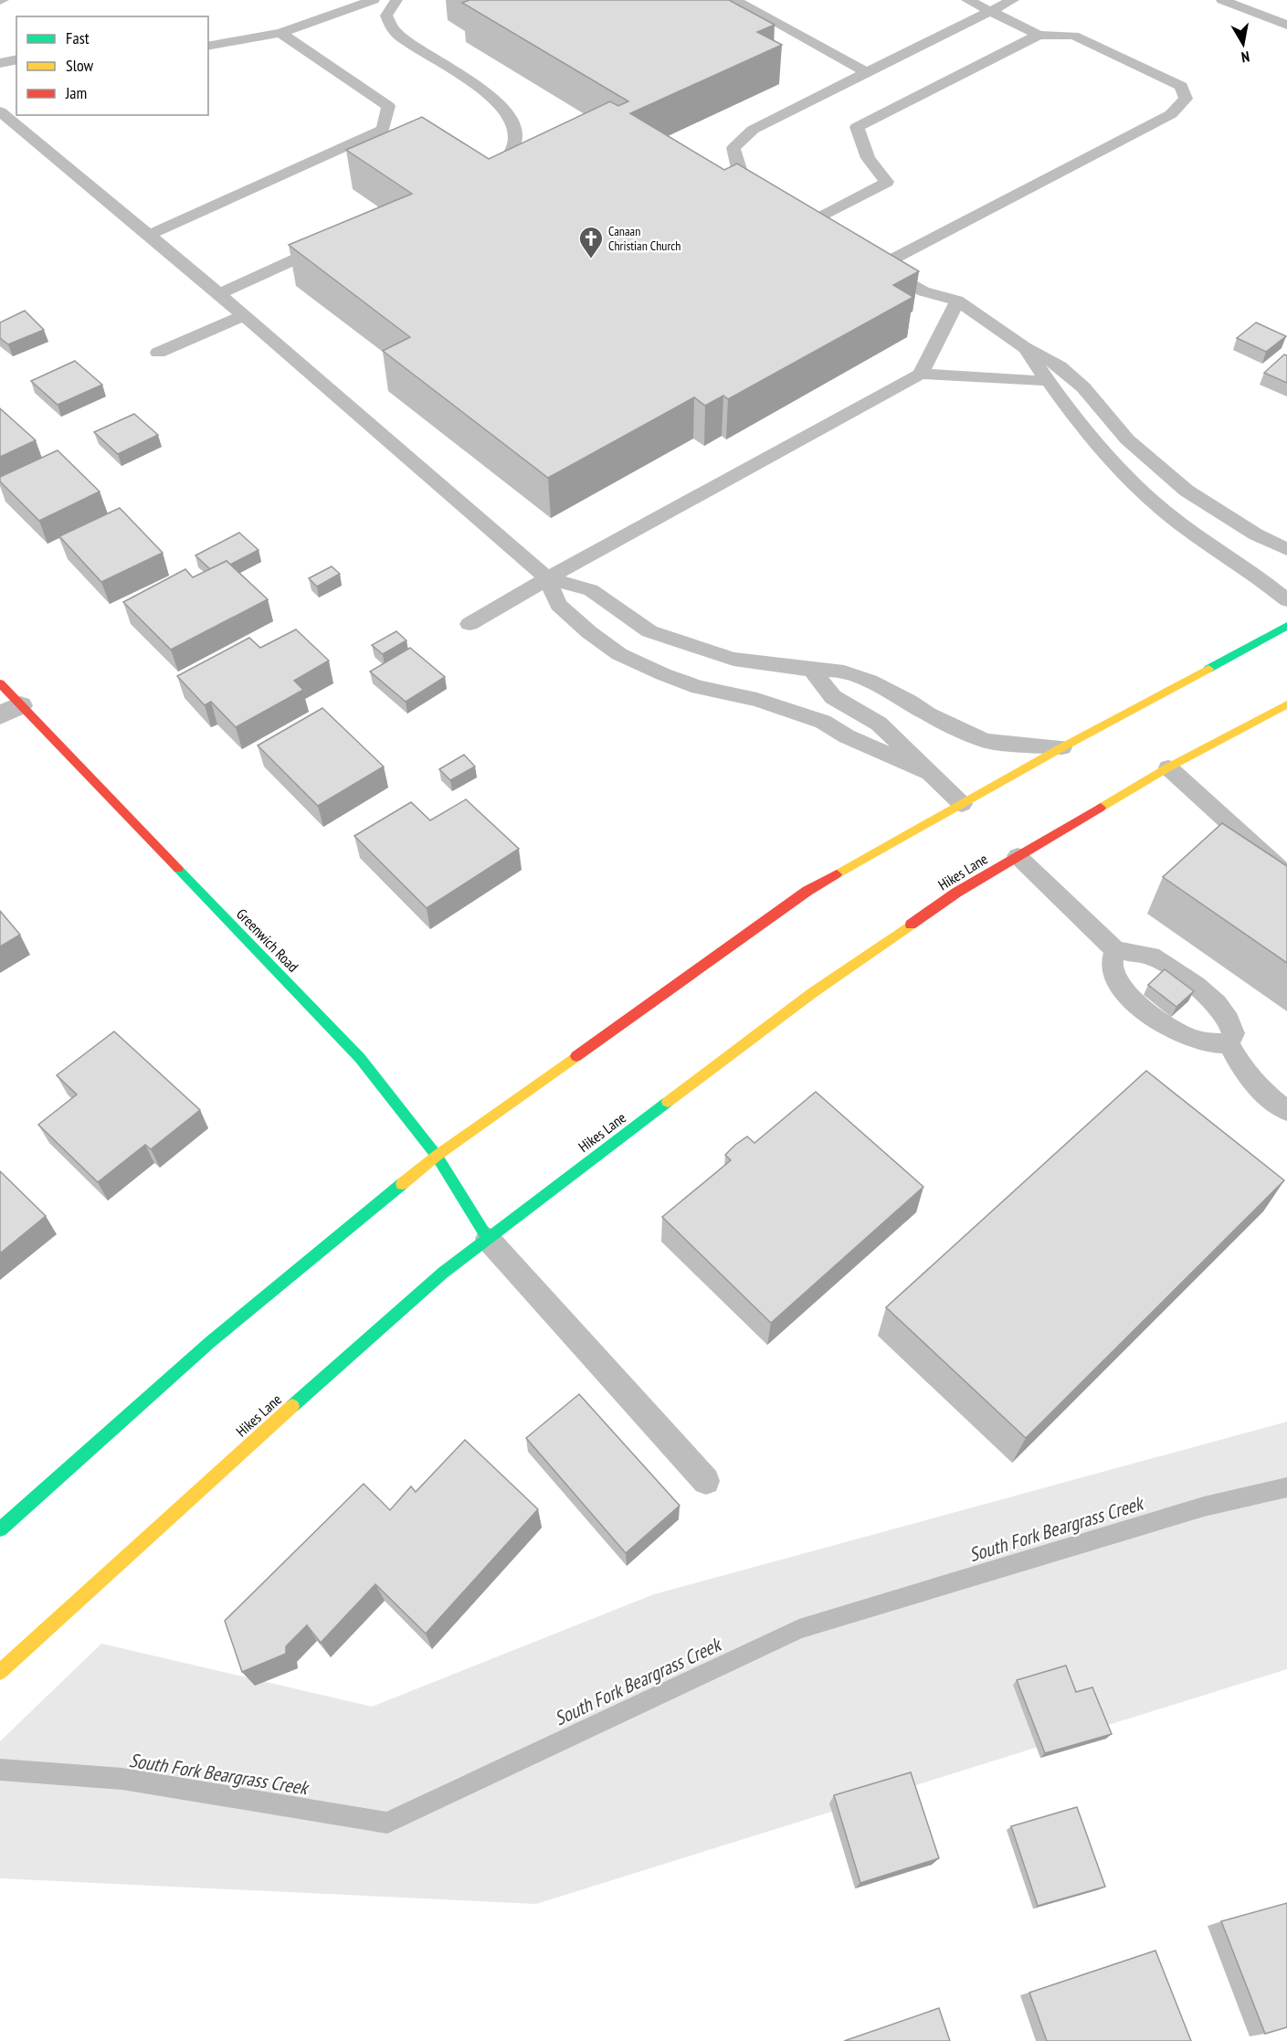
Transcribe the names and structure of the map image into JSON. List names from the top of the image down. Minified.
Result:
{"streets":{"main road":["Hikes Lane","Greenwich Road"]},"crossings":[["Hikes Lane","Greenwich Road"]],"water":["South Fork Beargrass Creek"],"places":{"church":["Canaan Christian Church"]},"legend":["Fast","Slow","Jam"],"north":"bottom"}
